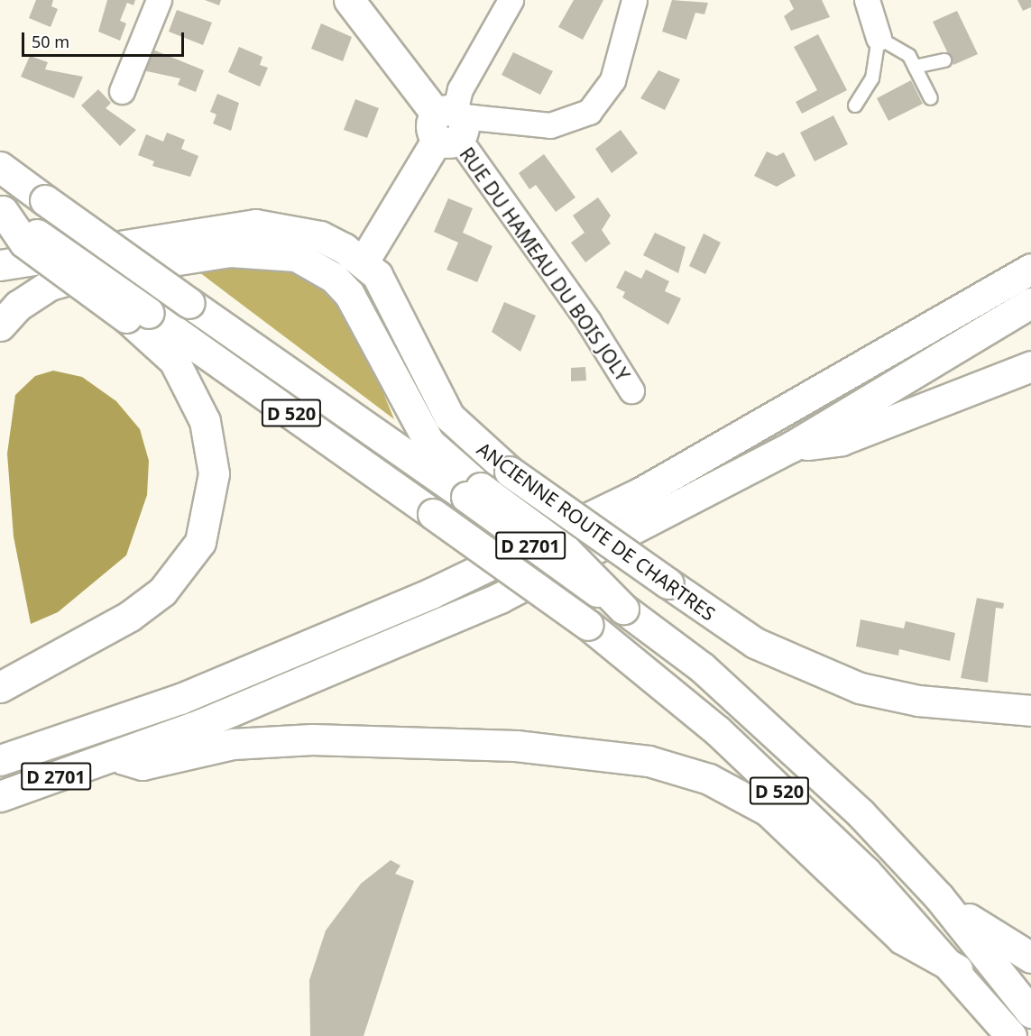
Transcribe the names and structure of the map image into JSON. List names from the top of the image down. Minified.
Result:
{"streets":{"main road":["D 520","ANCIENNE ROUTE DE CHARTRES","D 2701"],"street":["RUE DU HAMEAU DU BOIS JOLY"]},"scale_bar":"50 m"}
